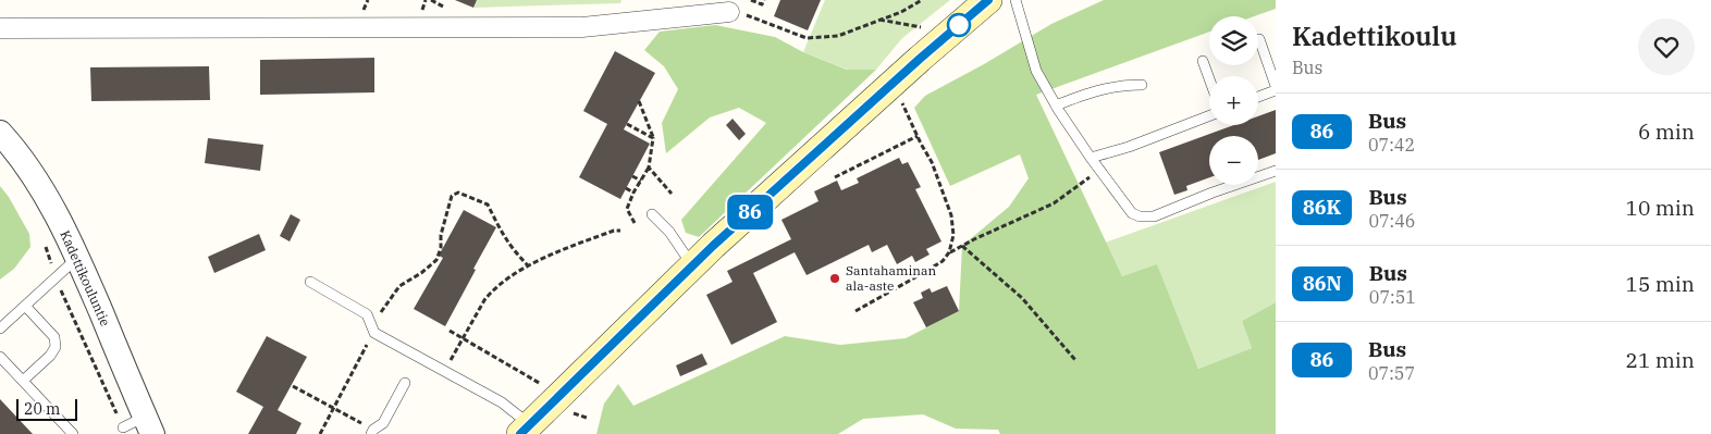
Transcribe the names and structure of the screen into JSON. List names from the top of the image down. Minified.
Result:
{"streets":{"street":["Kadettikouluntie"]},"places":["Santahaminan ala-aste"],"lines":["bus line 86"],"scale_bar":"20 m","page":{"on_map":"86","heading":["Kadettikoulu","Bus"],"map_buttons":["+","−"],"list":[{"mark":"86","name":"Bus","note":"07:42","value":"6 min"},{"mark":"86K","name":"Bus","note":"07:46","value":"10 min"},{"mark":"86N","name":"Bus","note":"07:51","value":"15 min"},{"mark":"86","name":"Bus","note":"07:57","value":"21 min"}],"scale":"20 m"}}
